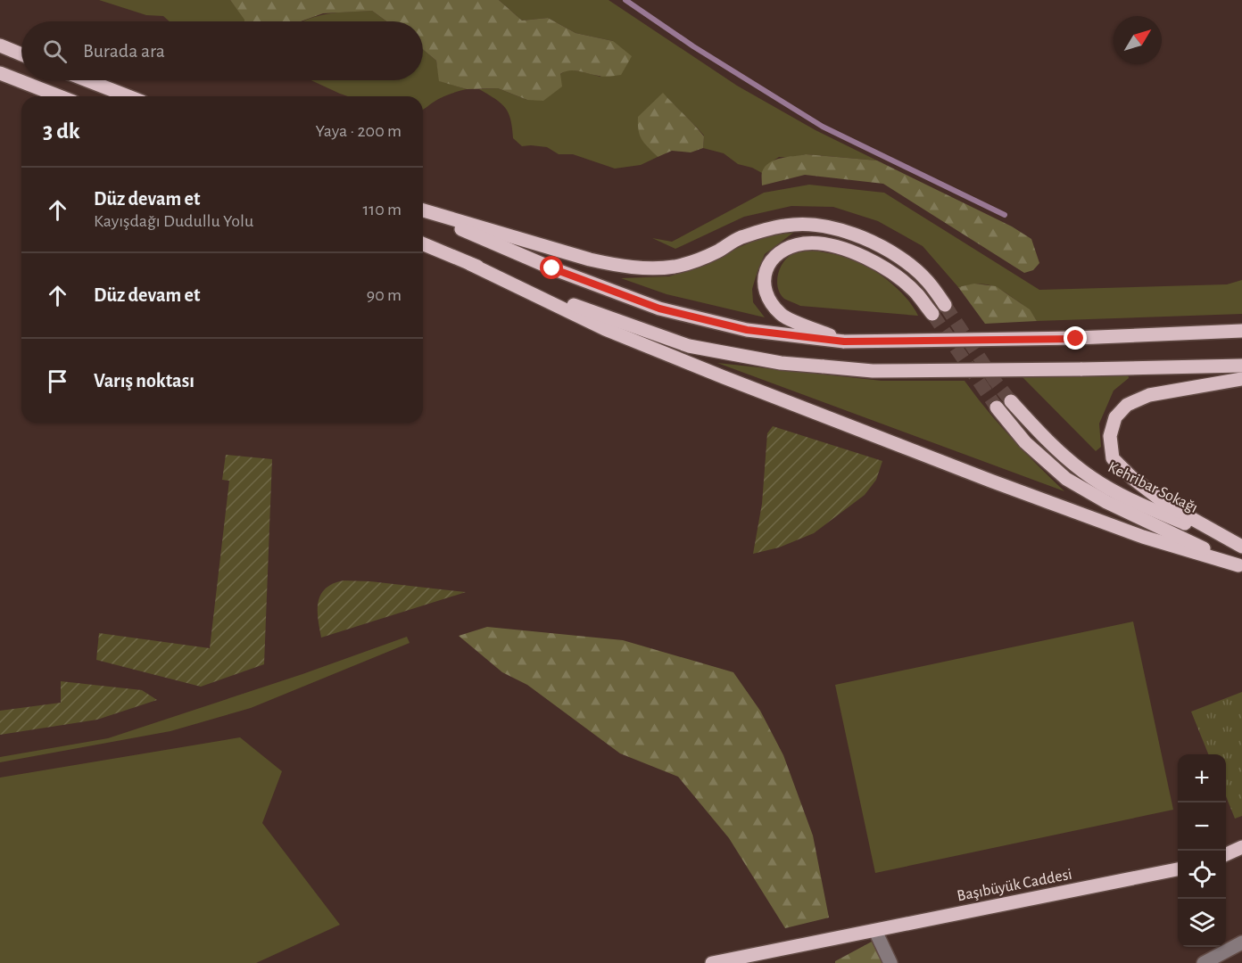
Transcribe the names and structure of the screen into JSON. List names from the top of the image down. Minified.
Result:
{"streets":{"main road":["Kehribar Sokağı","Başıbüyük Caddesi"]},"north":"top right","page":{"search":"Burada ara","heading":["3 dk","Yaya · 200 m"],"list":[["Düz devam et","Kayışdağı Dudullu Yolu","110 m"],["Düz devam et","90 m"],"Varış noktası"],"map_buttons":["+","−"]}}
